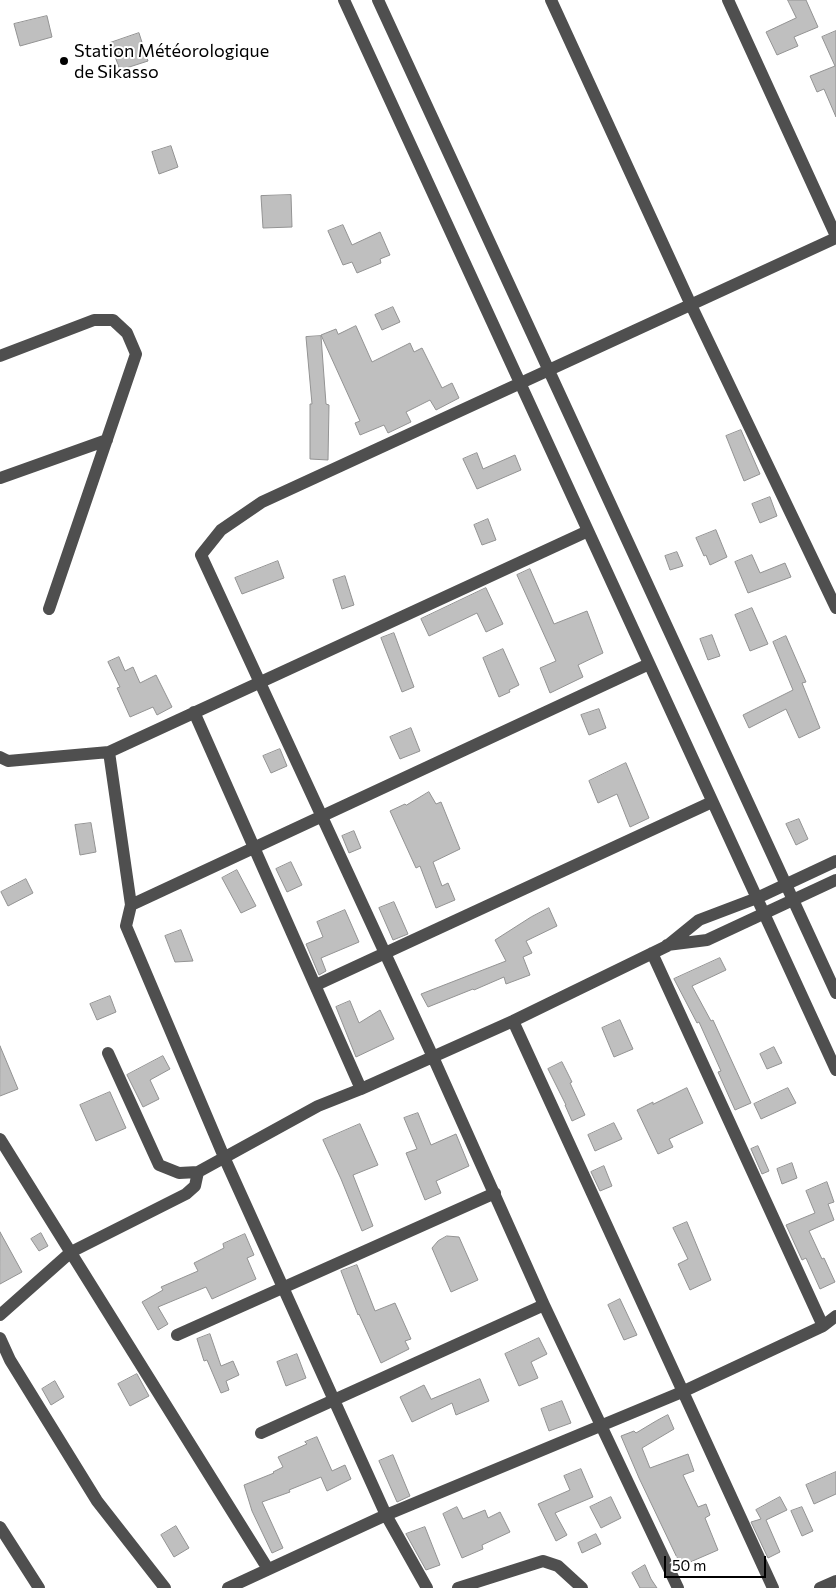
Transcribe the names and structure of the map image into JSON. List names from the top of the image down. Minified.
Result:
{"places":["Station Météorologique de Sikasso"],"scale_bar":"50 m"}
